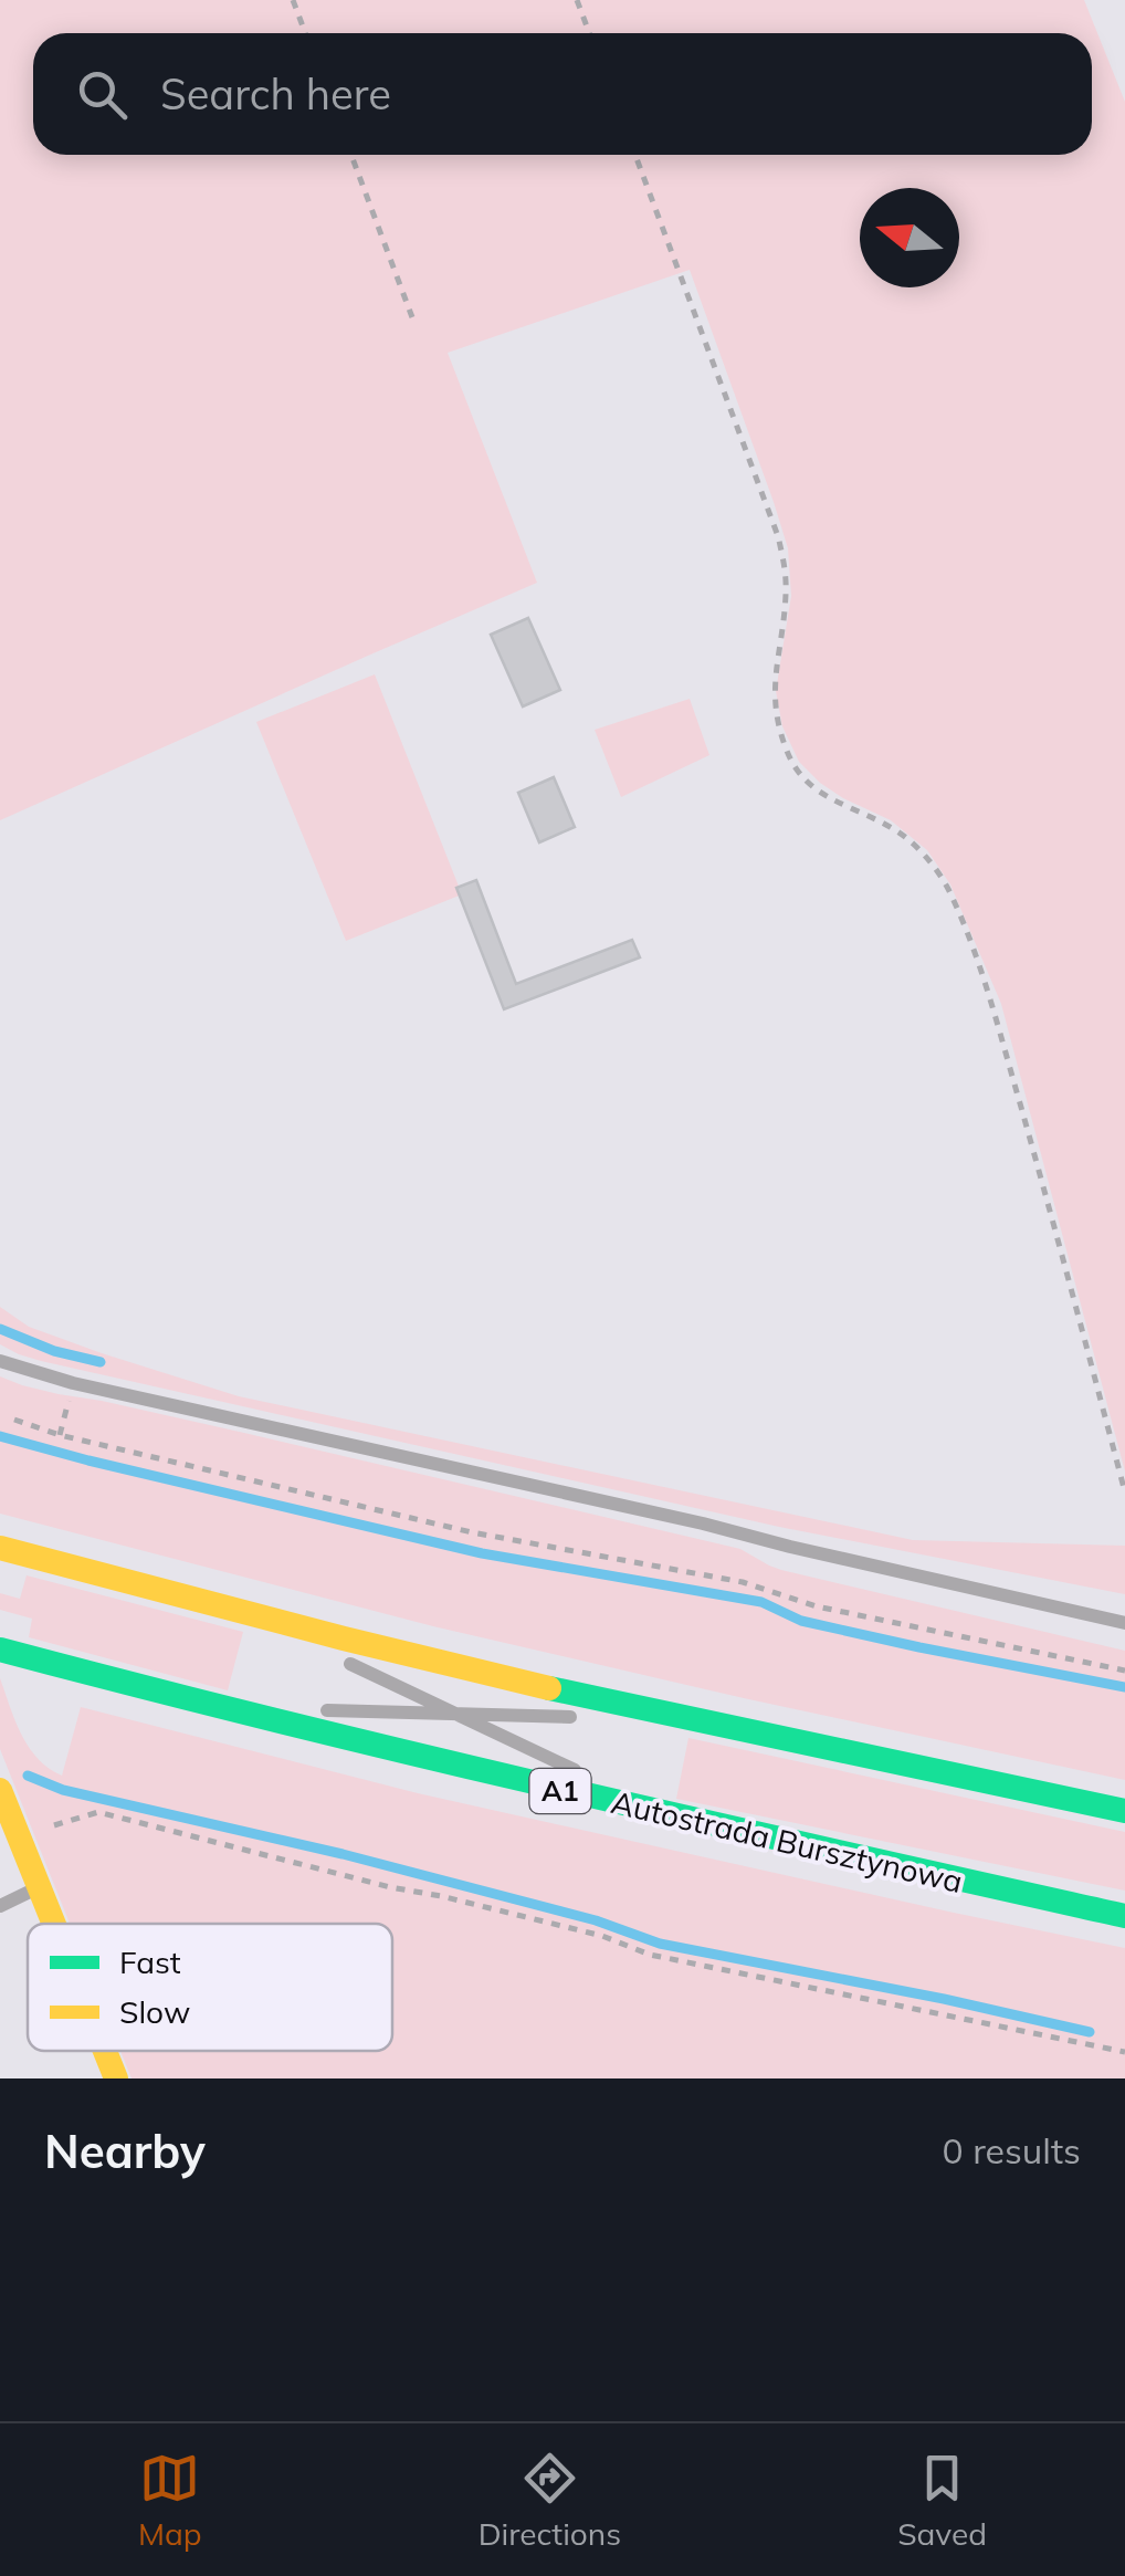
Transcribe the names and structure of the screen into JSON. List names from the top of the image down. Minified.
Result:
{"streets":{"main road":["A1","Autostrada Bursztynowa"]},"legend":["Fast","Slow"],"north":"left","page":{"search":"Search here","heading":["Nearby","0 results"],"nav":["Map","Directions","Saved"]}}
